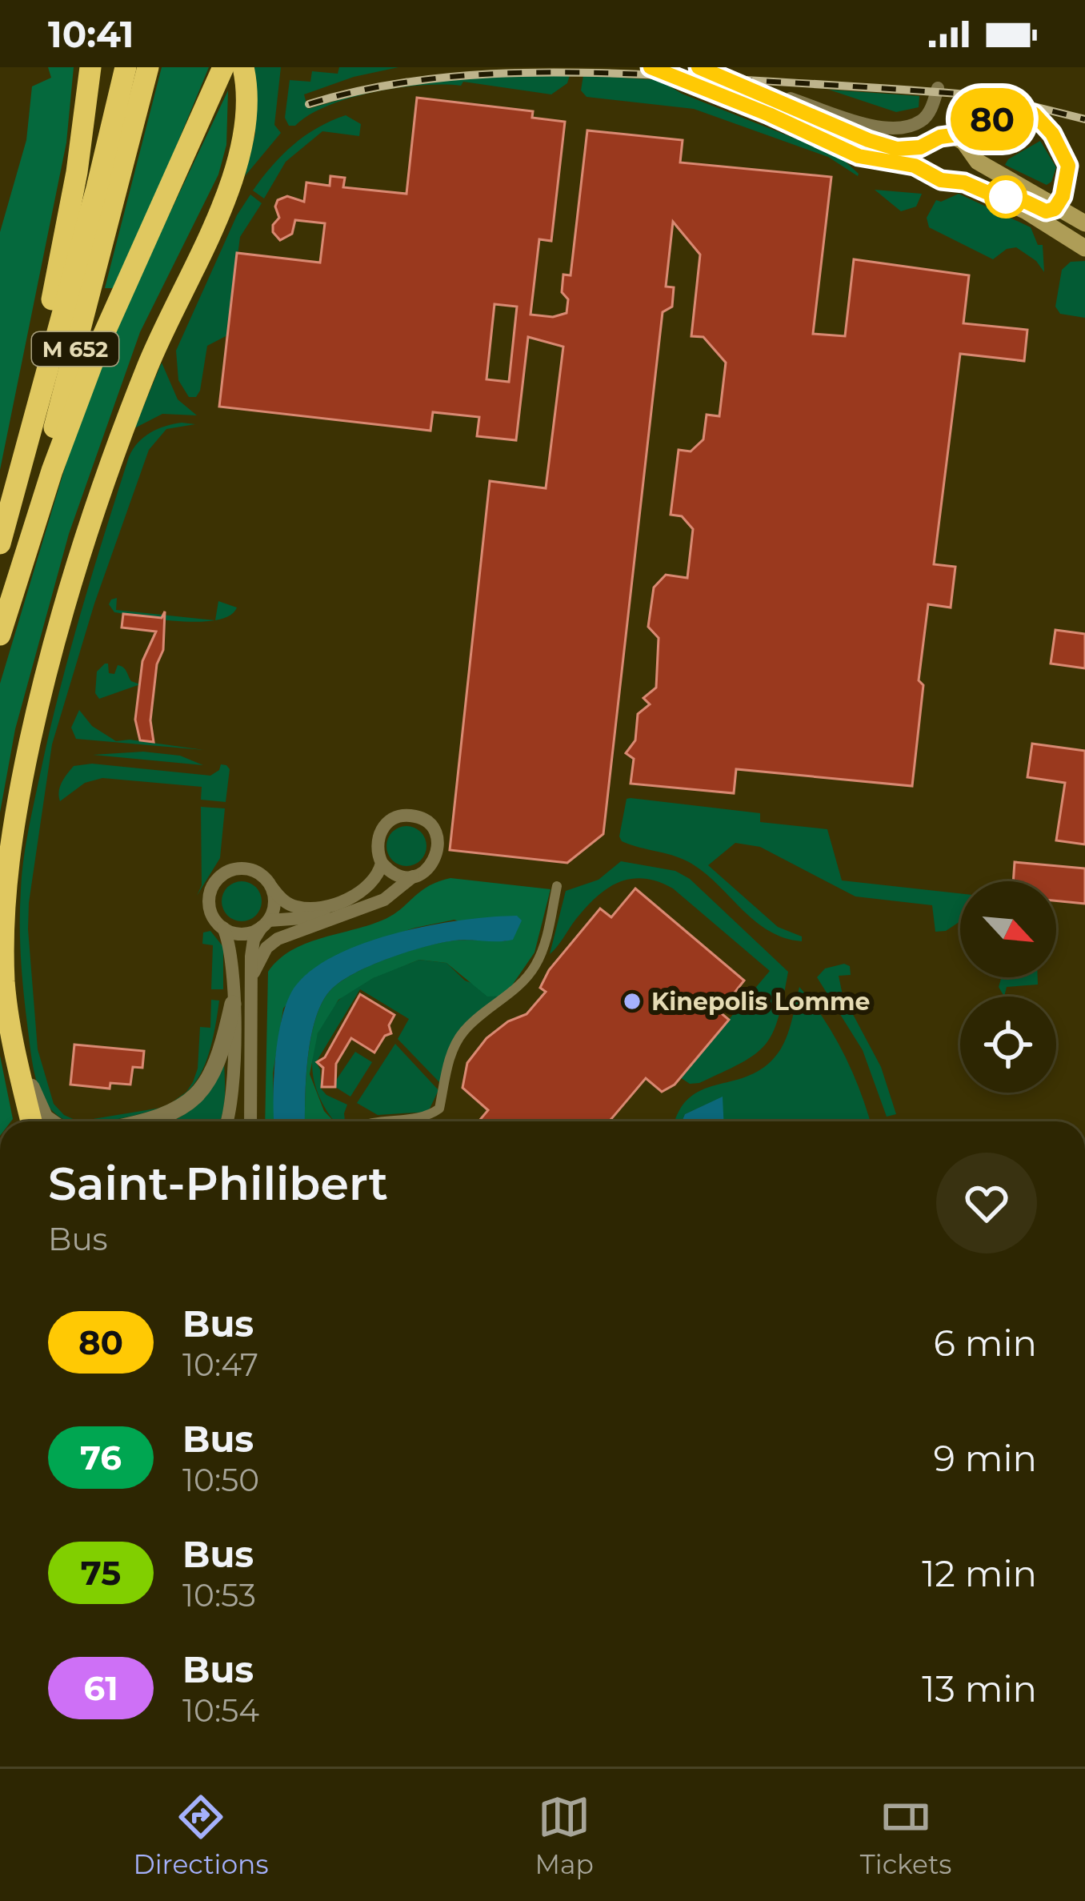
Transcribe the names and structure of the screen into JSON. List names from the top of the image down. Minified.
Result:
{"streets":{"highway":["M 652"]},"places":["Kinepolis Lomme"],"lines":["bus line 80"],"north":"bottom right","page":{"status":"10:41","on_map":"80","heading":["Saint-Philibert","Bus"],"list":[{"mark":"80","name":"Bus","note":"10:47","value":"6 min"},{"mark":"76","name":"Bus","note":"10:50","value":"9 min"},{"mark":"75","name":"Bus","note":"10:53","value":"12 min"},{"mark":"61","name":"Bus","note":"10:54","value":"13 min"}],"tabs":["Directions","Map","Tickets"]}}
